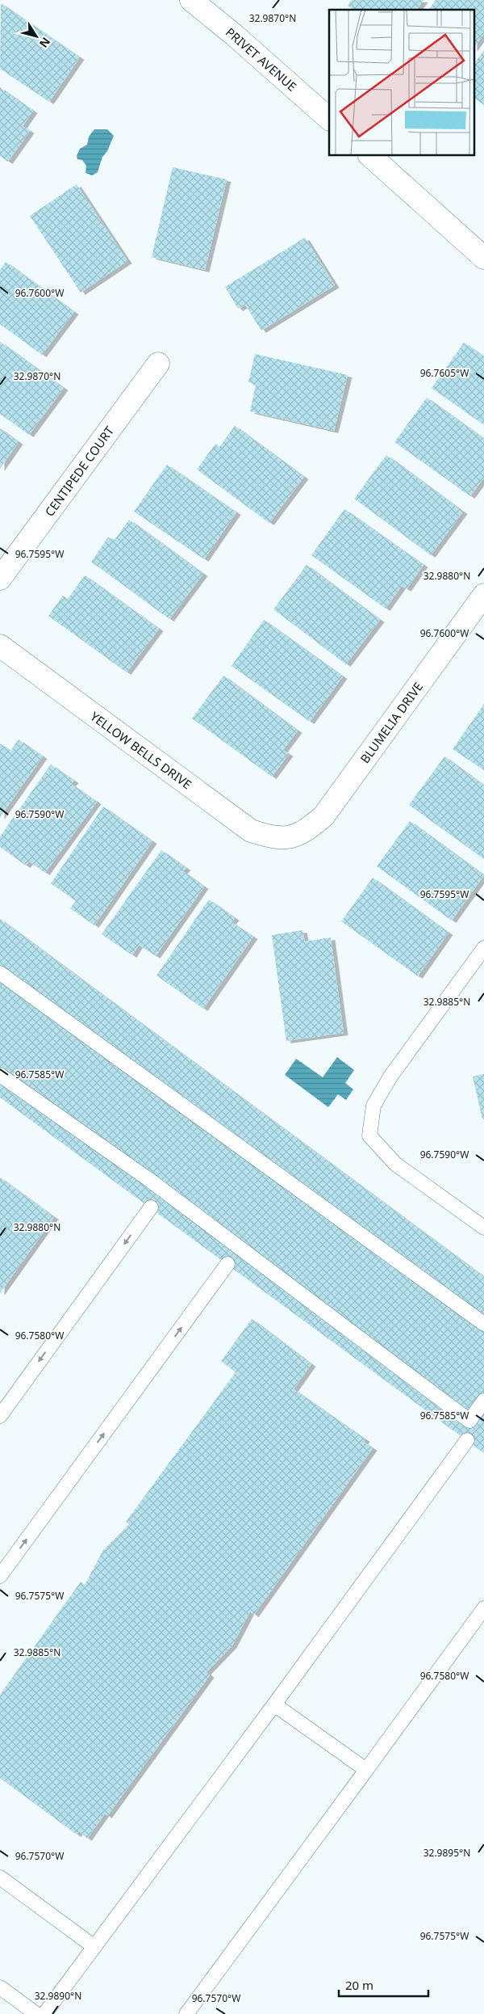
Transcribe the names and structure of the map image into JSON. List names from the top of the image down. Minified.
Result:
{"streets":{"street":["PRIVET AVENUE","CENTIPEDE COURT","BLUMELIA DRIVE","YELLOW BELLS DRIVE"]},"crossings":[["BLUMELIA DRIVE","YELLOW BELLS DRIVE"]],"scale_bar":"20 m","north":"bottom right","coordinates":["32.9870°N","96.7600°W","96.7605°W","96.7595°W","32.9880°N","96.7590°W","32.9885°N","96.7585°W","96.7580°W","96.7575°W","32.9895°N","96.7570°W","32.9890°N"]}
